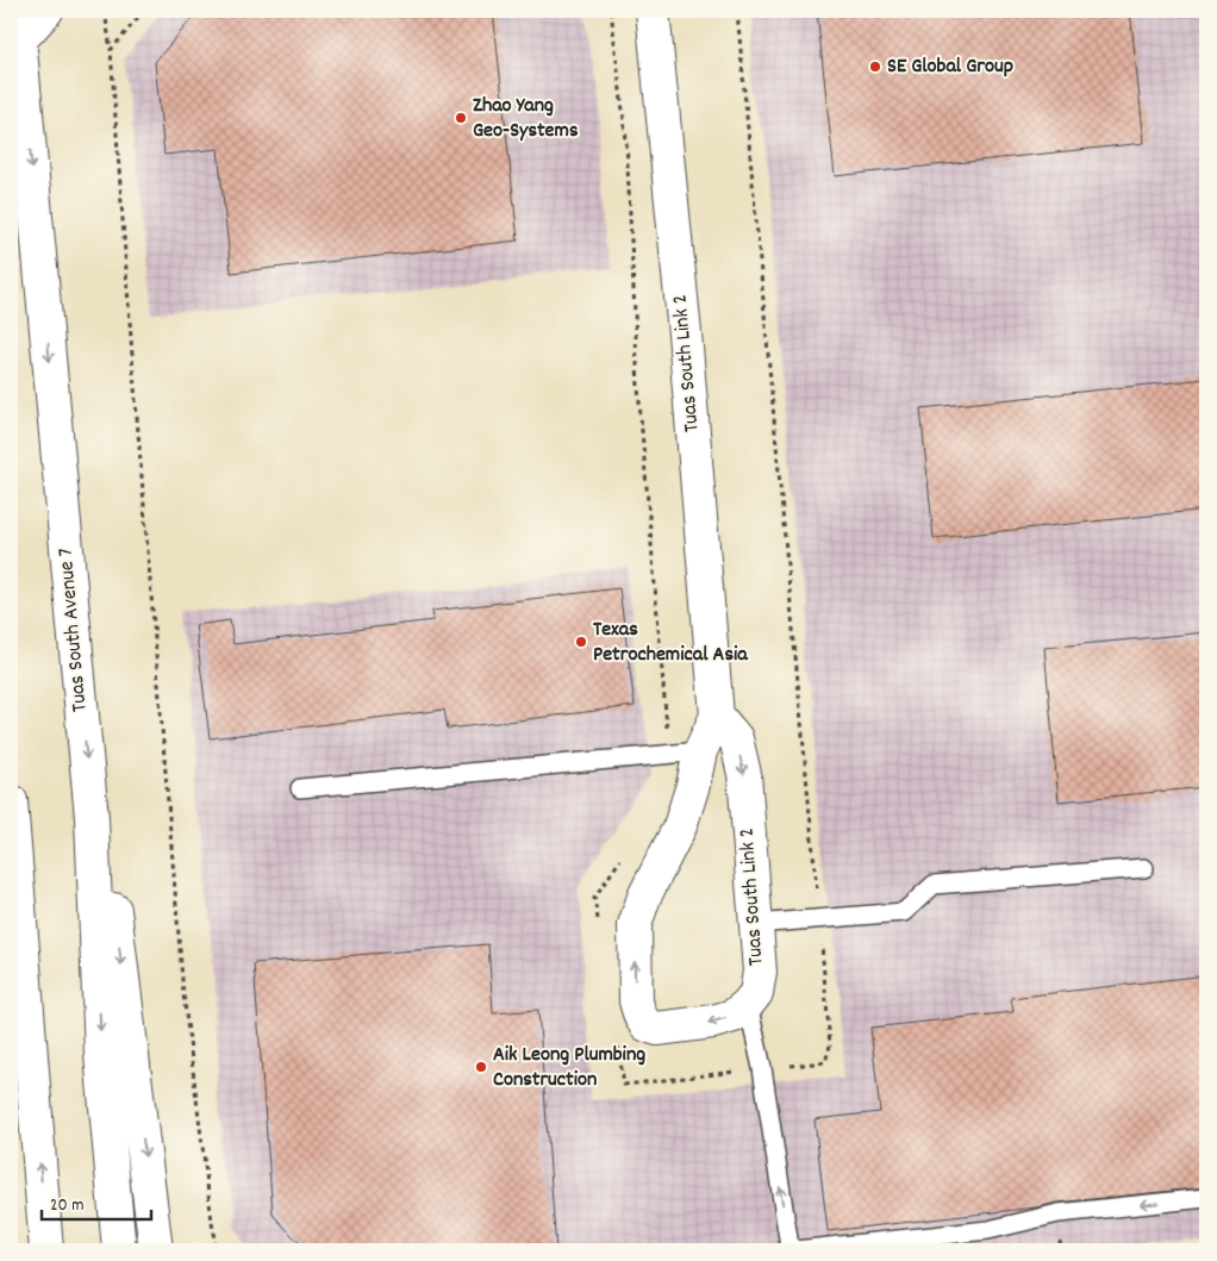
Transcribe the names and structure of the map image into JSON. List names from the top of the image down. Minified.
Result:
{"streets":{"street":["Tuas South Link 2","Tuas South Avenue 7"]},"places":["SE Global Group","Zhao Yang Geo-Systems","Texas Petrochemical Asia","Aik Leong Plumbing Construction"],"scale_bar":"20 m"}
